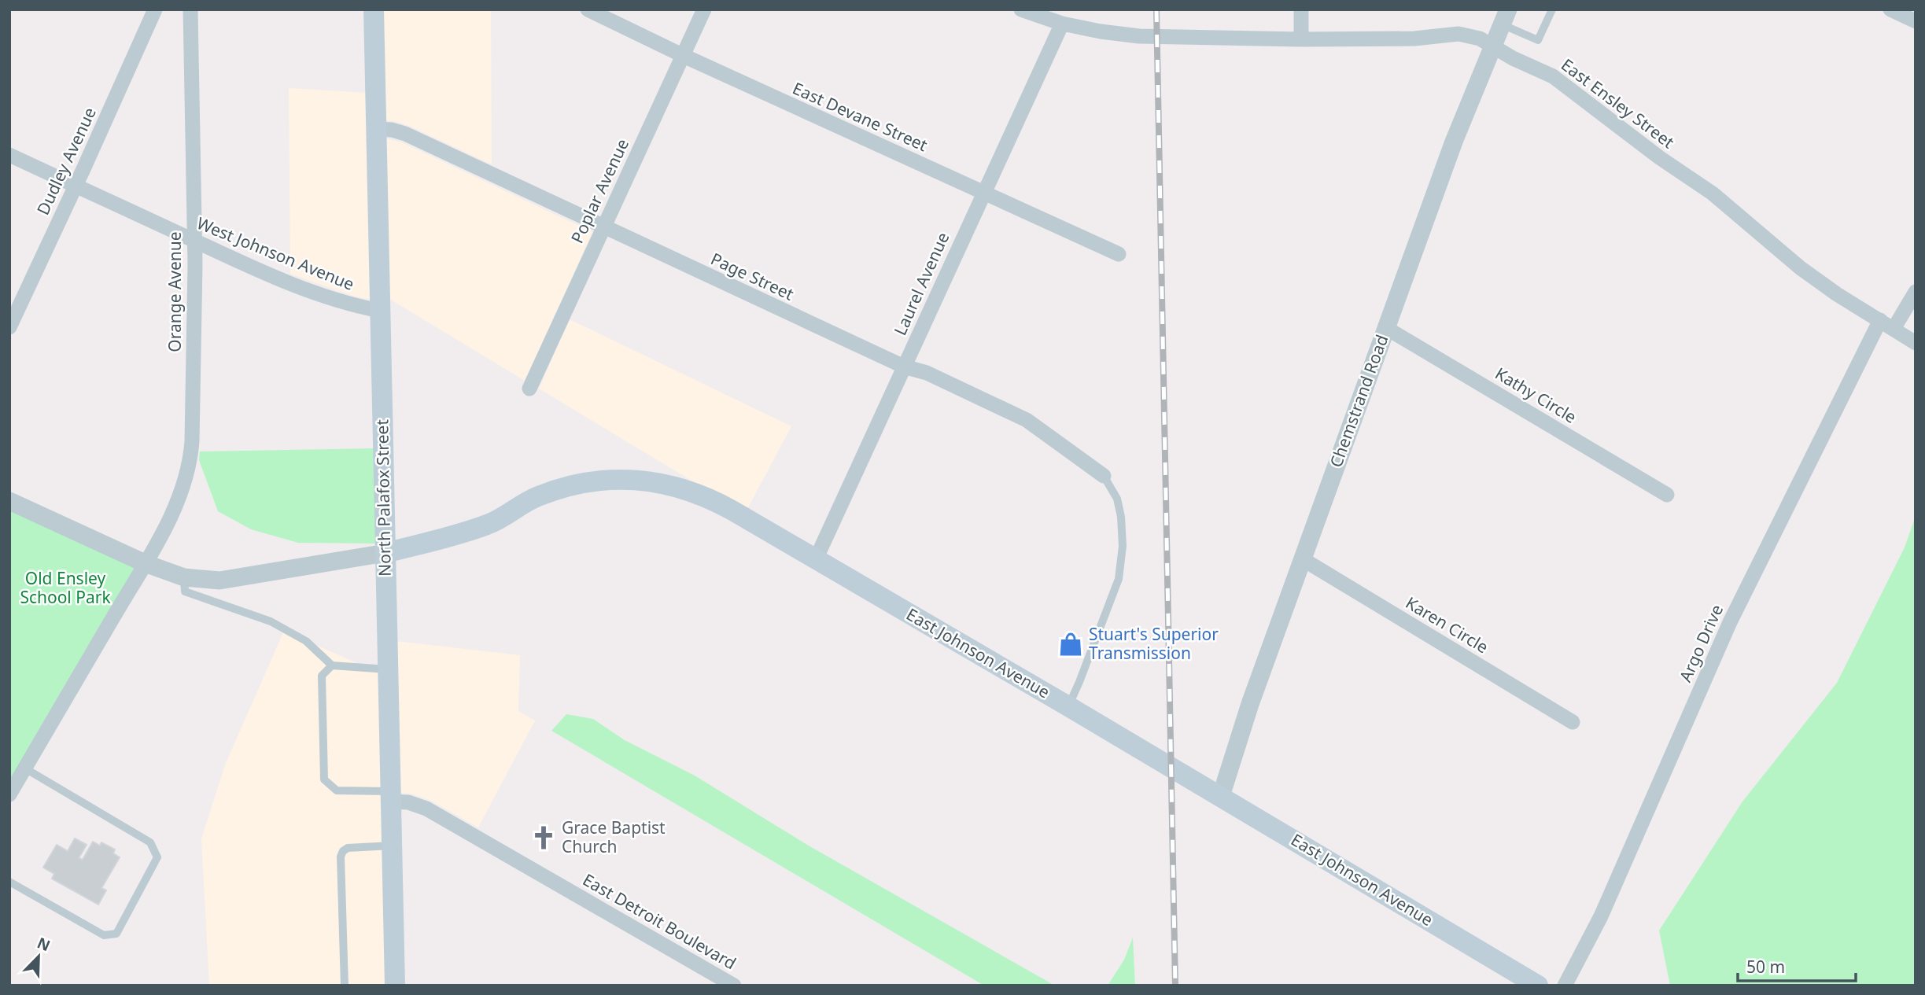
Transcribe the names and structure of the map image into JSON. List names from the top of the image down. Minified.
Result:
{"streets":{"main road":["North Palafox Street","East Johnson Avenue"],"street":["East Ensley Street","East Devane Street","Dudley Avenue","Poplar Avenue","West Johnson Avenue","Page Street","Laurel Avenue","Orange Avenue","Kathy Circle","Chemstrand Road","Karen Circle","Argo Drive","East Detroit Boulevard"]},"crossings":[["East Ensley Street","Laurel Avenue"],["East Ensley Street","Chemstrand Road"],["East Ensley Street","Argo Drive"],["East Devane Street","Poplar Avenue"],["East Devane Street","Laurel Avenue"],["Dudley Avenue","West Johnson Avenue"],["Poplar Avenue","Page Street"],["West Johnson Avenue","Orange Avenue"],["West Johnson Avenue","North Palafox Street"],["Page Street","Laurel Avenue"],["Page Street","North Palafox Street"],["Laurel Avenue","East Johnson Avenue"],["Kathy Circle","Chemstrand Road"],["Chemstrand Road","Karen Circle"],["Chemstrand Road","East Johnson Avenue"],["North Palafox Street","East Johnson Avenue"],["North Palafox Street","East Detroit Boulevard"]],"parks":["Old Ensley School Park"],"places":{"shop":["Stuart's Superior Transmission"],"church":["Grace Baptist Church"]},"scale_bar":"50 m","north":"top right"}
